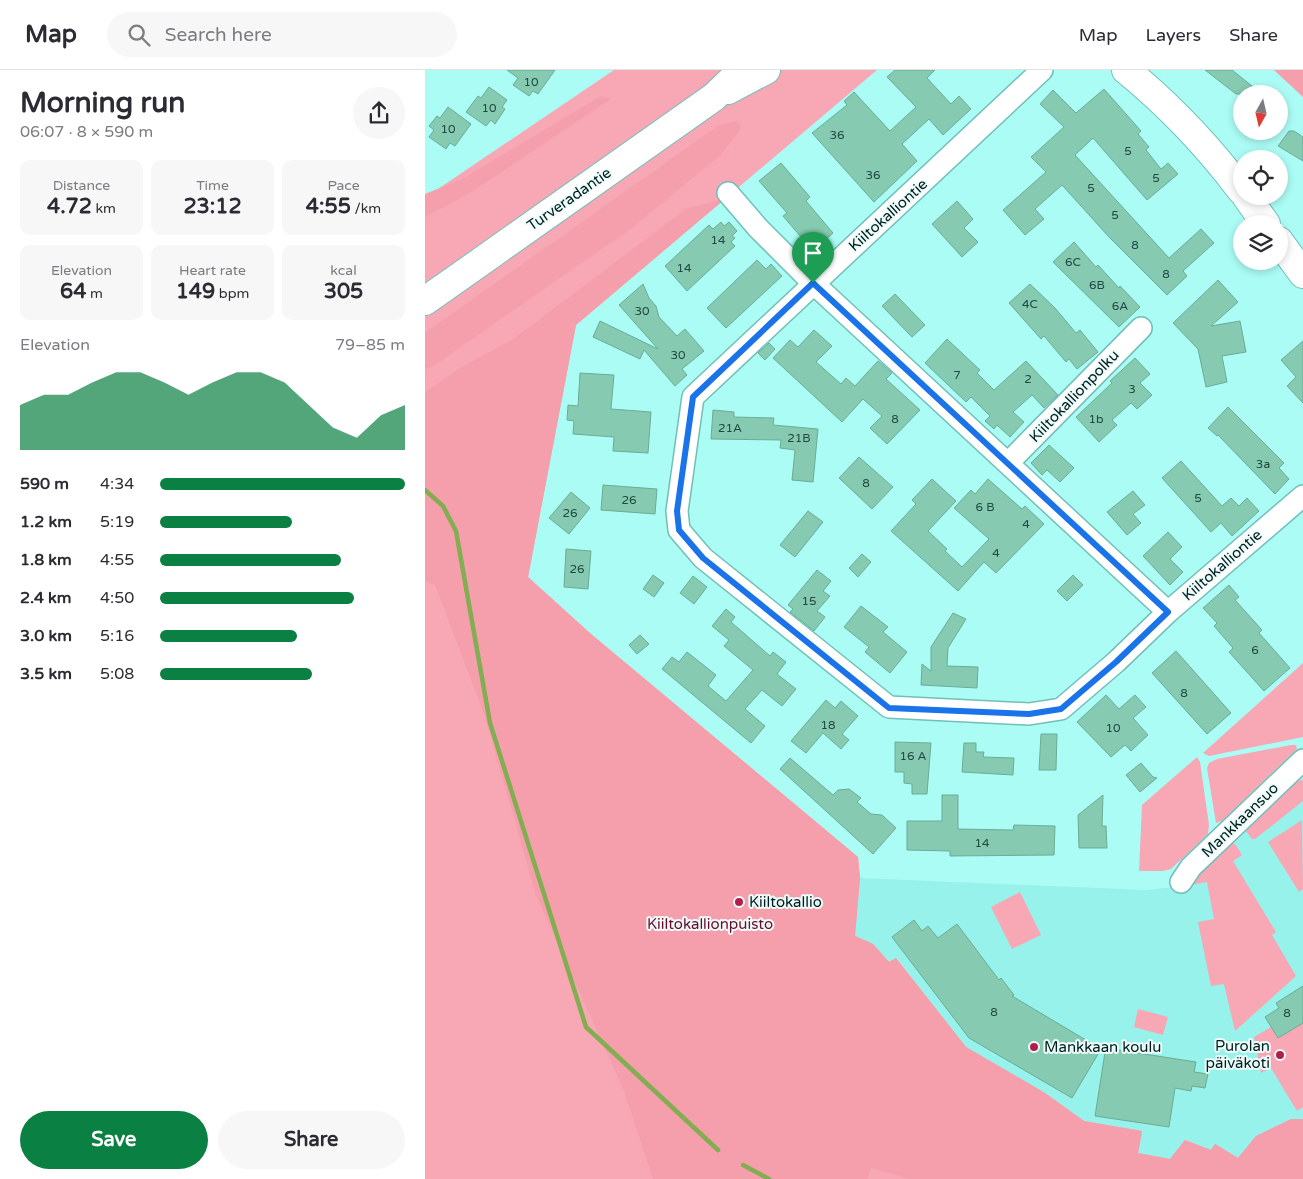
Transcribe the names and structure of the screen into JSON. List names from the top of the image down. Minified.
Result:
{"streets":{"main road":["Turveradantie"],"street":["Kiiltokalliontie","Kiiltokallionpolku","Mankkaansuo"]},"parks":["Kiiltokallionpuisto"],"places":["Kiiltokallio","Mankkaan koulu","Purolan päiväkoti"],"house_numbers":["10","10","10","36","5","36","5","5","5","14","8","6C","14","8","6B","4C","6A","30","30","7","2","3","8","1b","21A","21B","3a","8","5","26","6 B","26","4","4","26","15","6","8","18","10","16 A","14","8","8"],"north":"bottom","page":{"header":"Map","search":"Search here","nav":["Map","Layers","Share"],"heading":["Morning run","06:07 · 8 × 590 m"],"stats":[["Distance","4.72 km"],["Time","23:12"],["Pace","4:55 /km"],["Elevation","64 m"],["Heart rate","149 bpm"],["kcal","305"]],"chart":["Elevation","79–85 m"],"list":[{"name":"590 m","note":"4:34"},{"name":"1.2 km","note":"5:19"},{"name":"1.8 km","note":"4:55"},{"name":"2.4 km","note":"4:50"},{"name":"3.0 km","note":"5:16"},{"name":"3.5 km","note":"5:08"}],"buttons":["Save","Share"]}}
